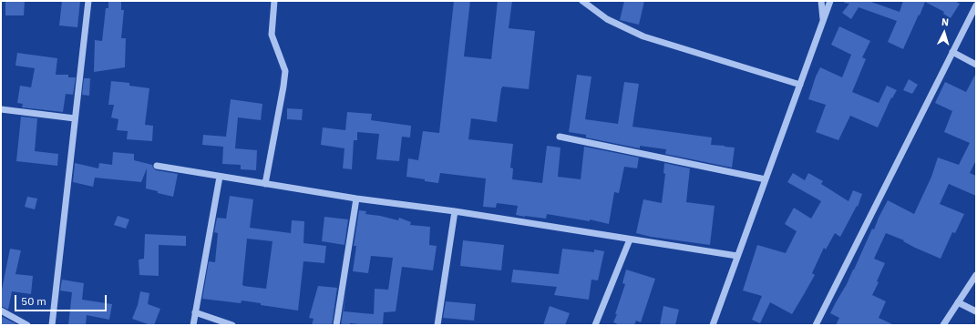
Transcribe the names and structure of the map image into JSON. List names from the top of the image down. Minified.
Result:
{"scale_bar":"50 m","north":"top"}
